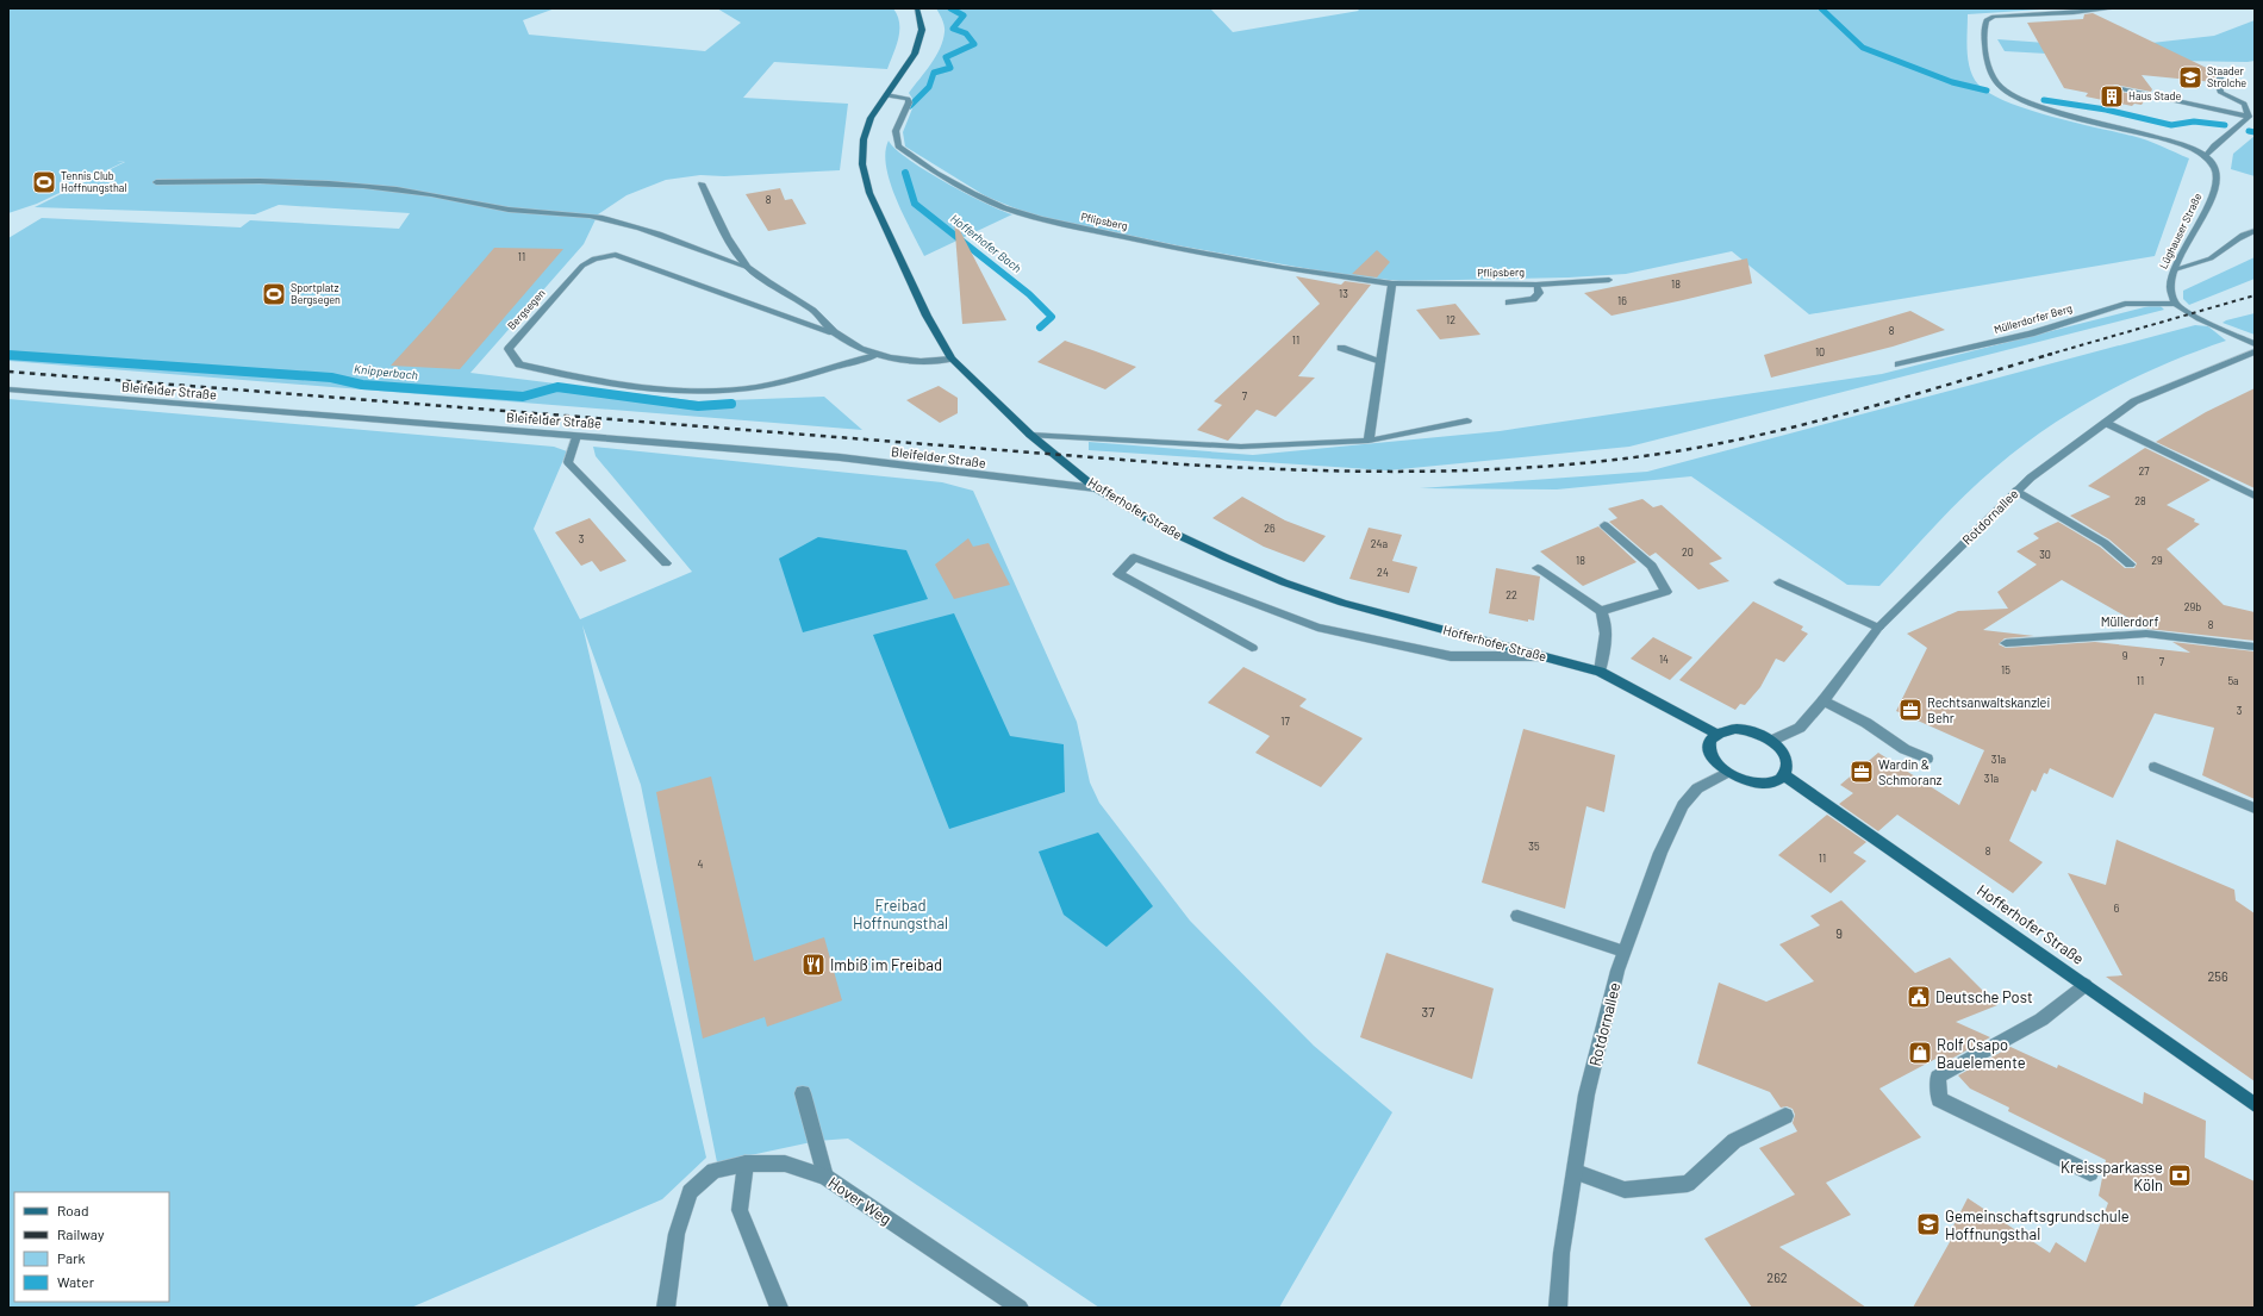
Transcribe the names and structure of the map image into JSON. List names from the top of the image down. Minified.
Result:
{"streets":{"street":["Pflipsberg","Lüghauser Straße","Bergsegen","Müllerdorfer Berg","Bleifelder Straße","Hofferhofer Straße","Rotdornallee","Müllerdorf","Hover Weg"]},"crossings":[["Pflipsberg","Hofferhofer Straße"],["Lüghauser Straße","Müllerdorfer Berg"],["Bergsegen","Hofferhofer Straße"],["Bleifelder Straße","Hofferhofer Straße"],["Hofferhofer Straße","Rotdornallee"]],"water":["Hofferhofer Bach","Knipperbach"],"parks":["Freibad Hoffnungsthal"],"places":{"school or university":["Staader Strolche","Gemeinschaftsgrundschule Hoffnungsthal"],"building":["Haus Stade"],"sports":["Tennis Club Hoffnungsthal","Sportplatz Bergsegen"],"office":["Rechtsanwaltskanzlei Behr","Wardin & Schmoranz"],"restaurant":["Imbiß im Freibad"],"public building":["Deutsche Post"],"shop":["Rolf Csapo Bauelemente"],"bank":["Kreissparkasse Köln"]},"house_numbers":["8","11","18","13","16","12","8","11","10","7","27","28","26","3","24a","20","30","18","29","24","22","29b","8","9","14","7","15","11","5a","3","17","31a","31a","35","8","11","4","6","9","256","37","262"],"legend":["Road","Railway","Park","Water"]}
